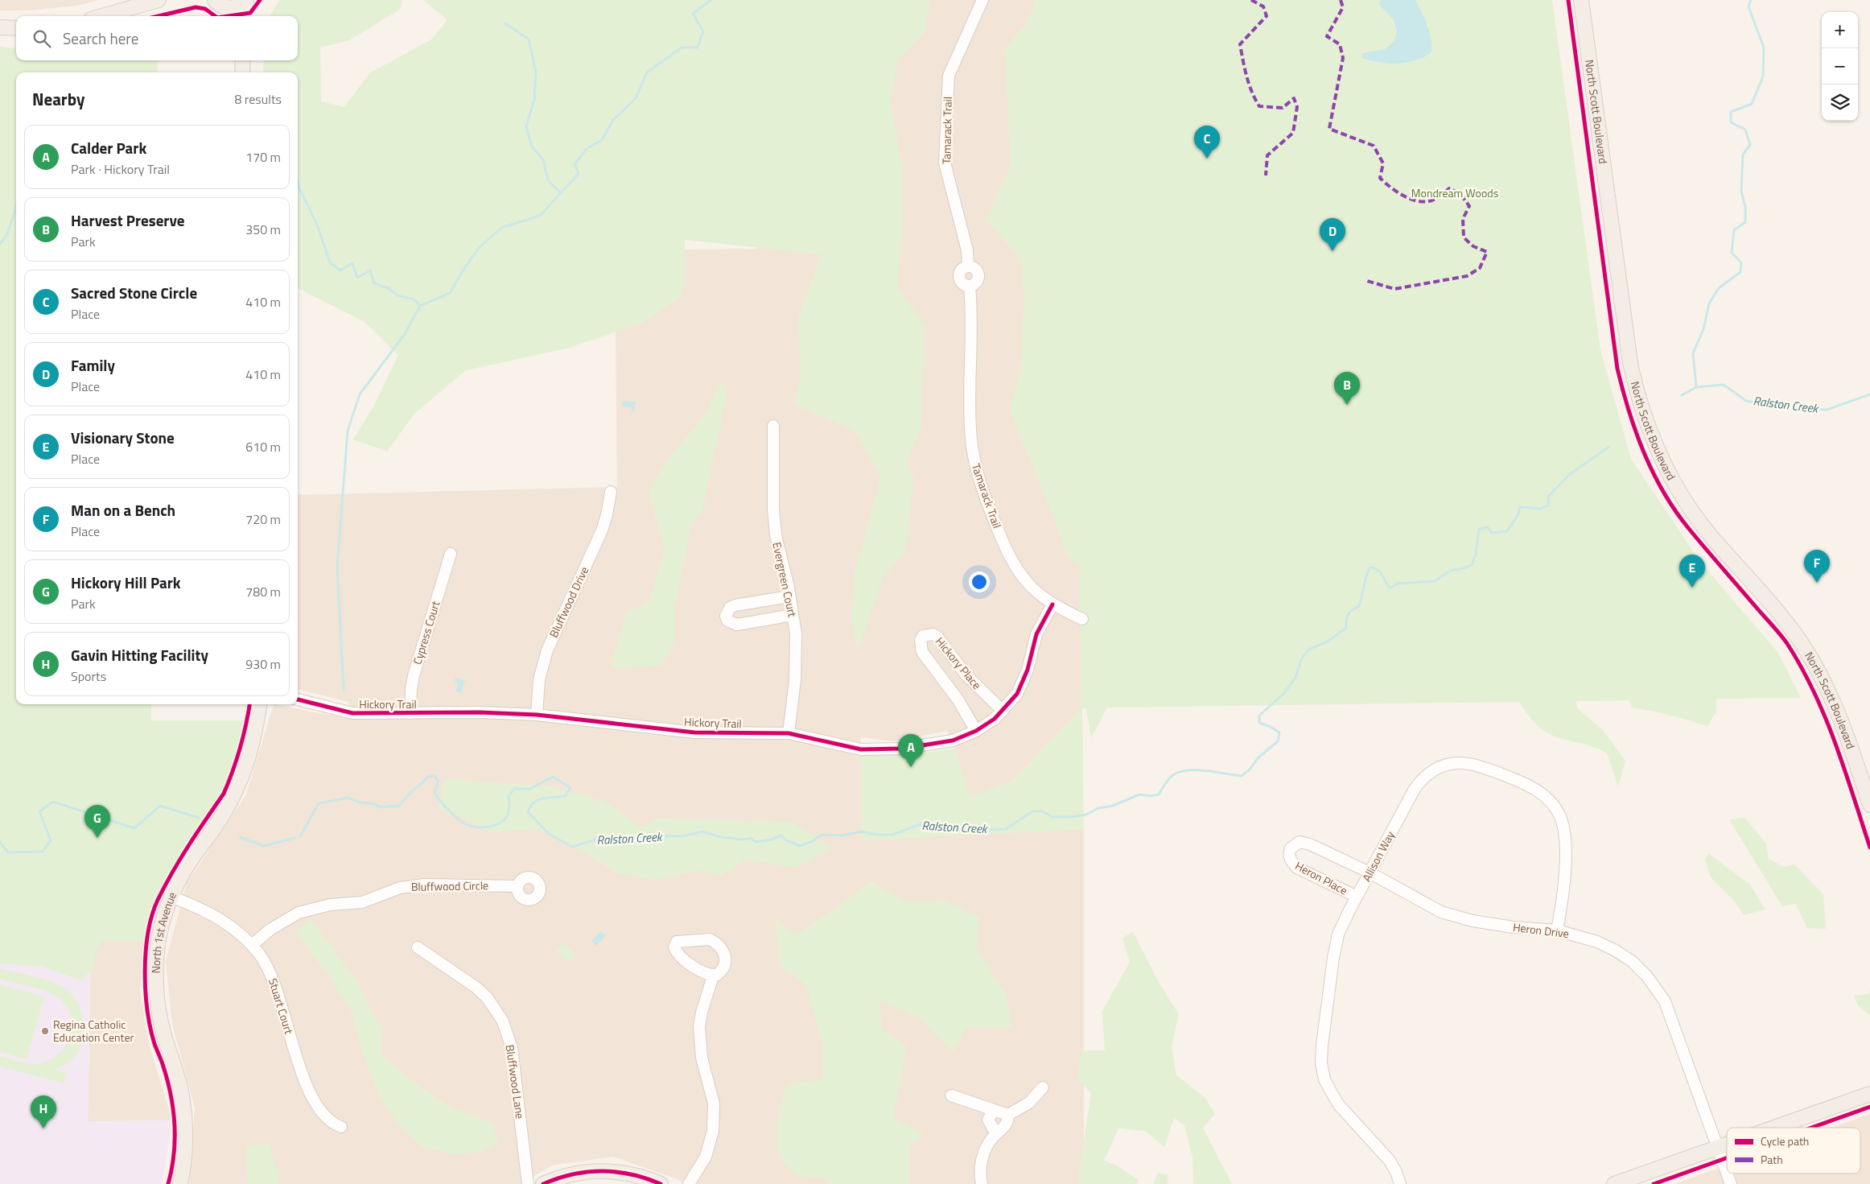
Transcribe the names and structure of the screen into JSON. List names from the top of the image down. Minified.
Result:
{"streets":{"main road":["North Scott Boulevard","North 1st Avenue"],"street":["Tamarack Trail","Evergreen Court","Bluffwood Drive","Cypress Court","Hickory Place","Hickory Trail","Allison Way","Heron Place","Bluffwood Circle","Heron Drive","Stuart Court","Bluffwood Lane"]},"crossings":[["Tamarack Trail","Hickory Trail"],["Evergreen Court","Hickory Trail"],["Bluffwood Drive","Hickory Trail"],["Cypress Court","Hickory Trail"],["Hickory Place","Hickory Trail"],["Allison Way","Heron Place"],["Allison Way","Heron Drive"],["Heron Place","Heron Drive"],["Bluffwood Circle","Stuart Court"],["North 1st Avenue","Stuart Court"]],"water":["Ralston Creek"],"parks":["Mondream Woods"],"places":["Regina Catholic Education Center"],"legend":["Cycle path","Path"],"page":{"map_buttons":["+","−"],"search":"Search here","heading":["Nearby","8 results"],"list":[{"mark":"A","name":"Calder Park","note":"Park · Hickory Trail","value":"170 m"},{"mark":"B","name":"Harvest Preserve","note":"Park","value":"350 m"},{"mark":"C","name":"Sacred Stone Circle","note":"Place","value":"410 m"},{"mark":"D","name":"Family","note":"Place","value":"410 m"},{"mark":"E","name":"Visionary Stone","note":"Place","value":"610 m"},{"mark":"F","name":"Man on a Bench","note":"Place","value":"720 m"},{"mark":"G","name":"Hickory Hill Park","note":"Park","value":"780 m"},{"mark":"H","name":"Gavin Hitting Facility","note":"Sports","value":"930 m"}],"pins":["C","D","B","F","E","A","G","H"]}}
